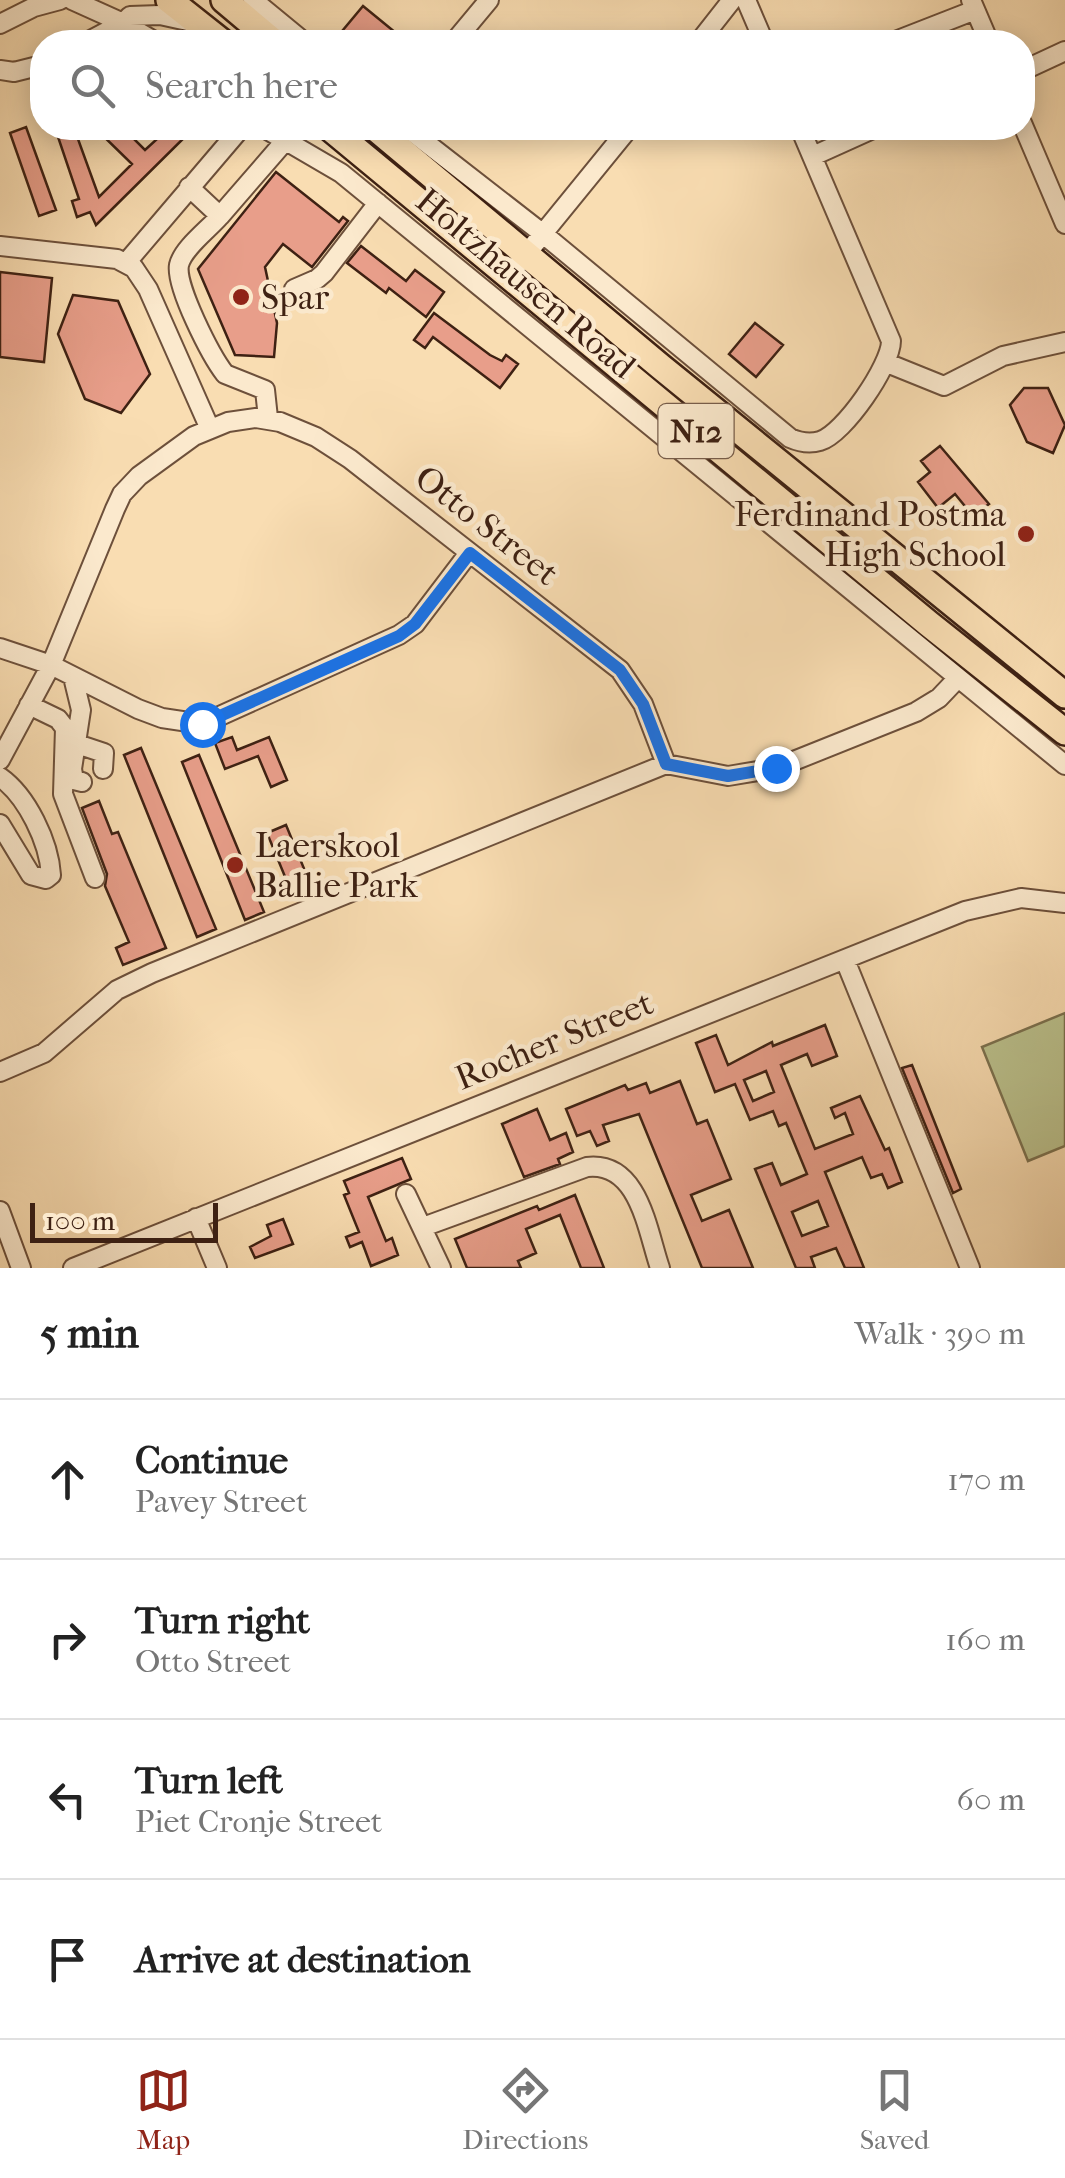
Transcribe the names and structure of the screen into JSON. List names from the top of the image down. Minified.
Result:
{"streets":{"highway":["N12"],"street":["Holtzhausen Road","Otto Street","Rocher Street"]},"crossings":[["Holtzhausen Road","N12"]],"places":["Spar","Ferdinand Postma High School","Laerskool Ballie Park"],"scale_bar":"100 m","page":{"search":"Search here","scale":"100 m","heading":["5 min","Walk · 390 m"],"list":[["Continue","Pavey Street","170 m"],["Turn right","Otto Street","160 m"],["Turn left","Piet Cronje Street","60 m"],"Arrive at destination"],"nav":["Map","Directions","Saved"]}}
